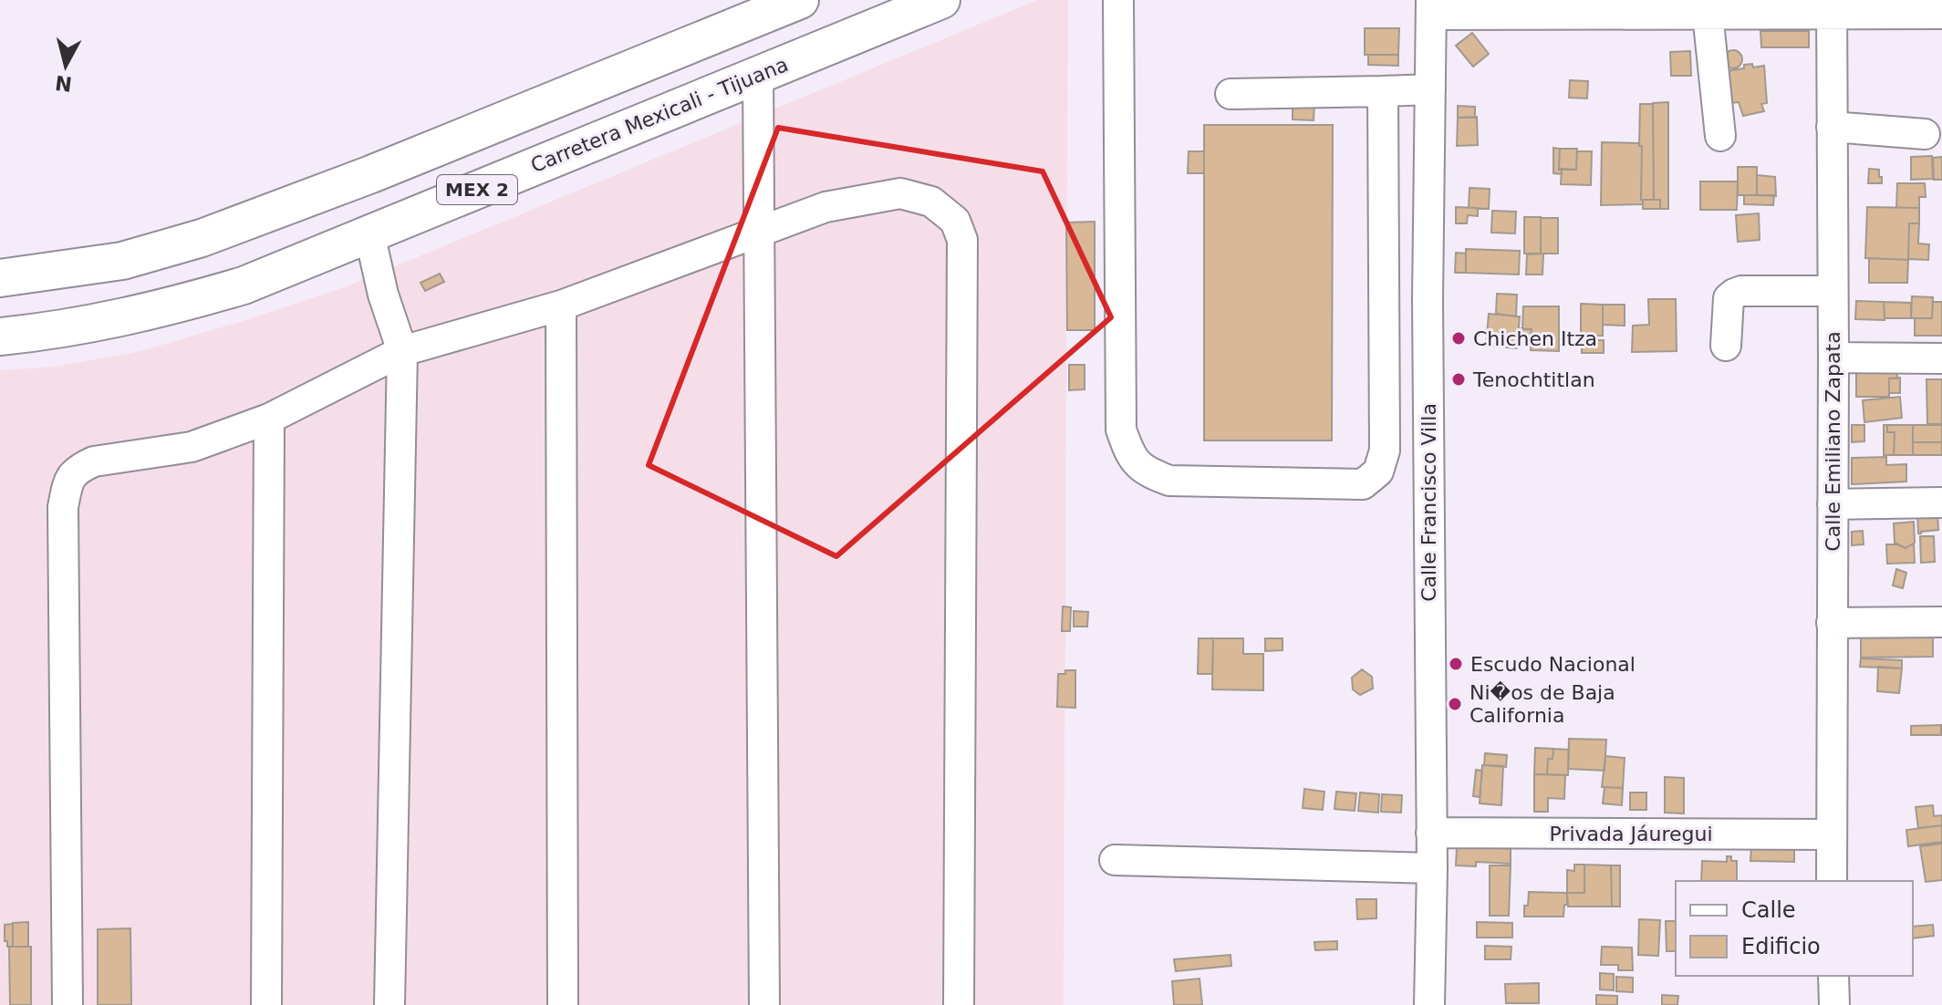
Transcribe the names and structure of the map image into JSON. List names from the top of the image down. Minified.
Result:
{"streets":{"main road":["Carretera Mexicali - Tijuana","MEX 2"],"street":["Calle Emiliano Zapata","Calle Francisco Villa","Privada Jáuregui"]},"crossings":[["Calle Emiliano Zapata","Privada Jáuregui"],["Calle Francisco Villa","Privada Jáuregui"]],"places":["Chichen Itza","Tenochtitlan","Escudo Nacional","Ni�os de Baja California"],"legend":["Calle","Edificio"],"north":"bottom"}
